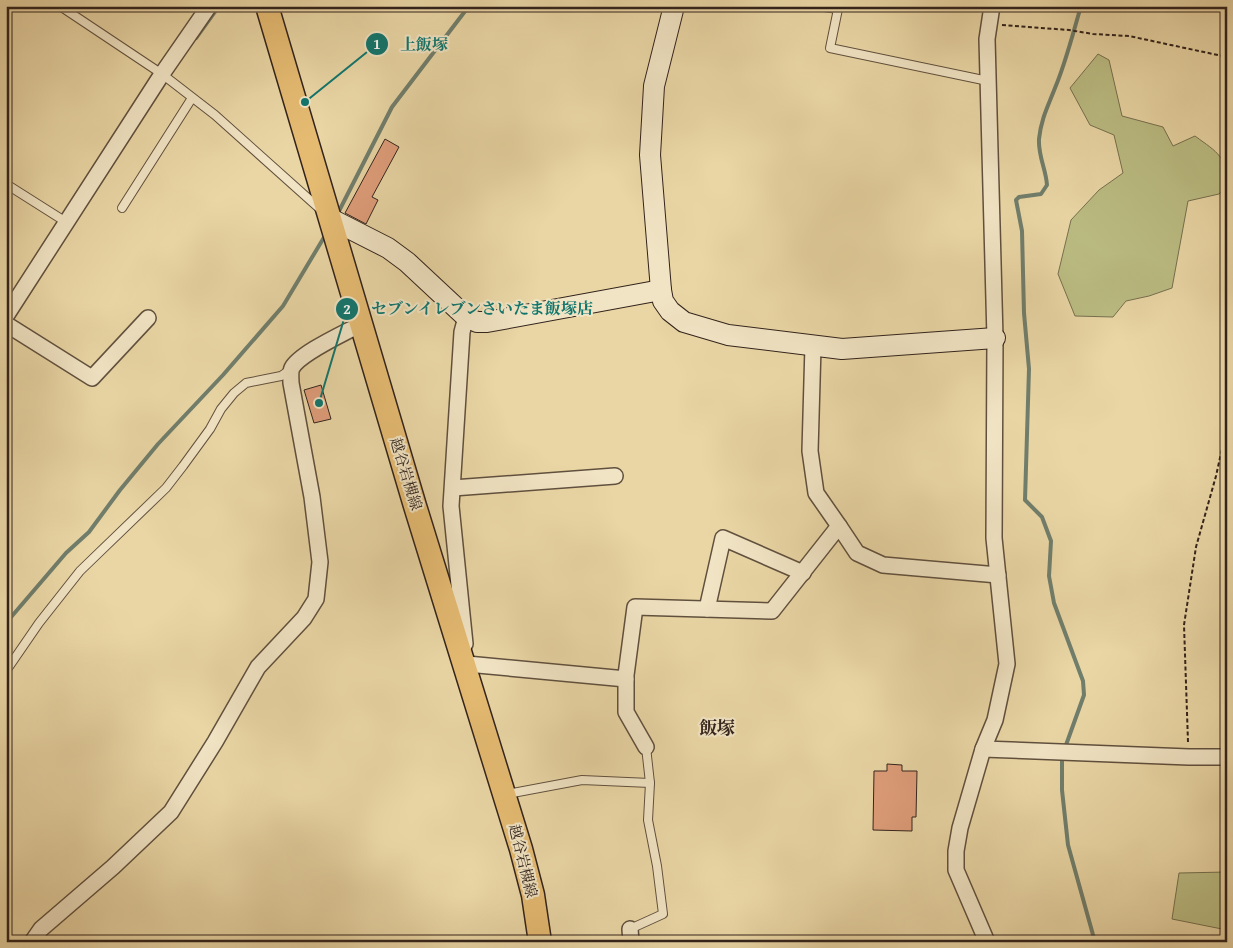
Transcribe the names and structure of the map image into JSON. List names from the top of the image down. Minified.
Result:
{"streets":{"main road":["越谷岩槻線"]},"districts":["飯塚"],"places":["上飯塚","セブンイレブンさいたま飯塚店"]}
